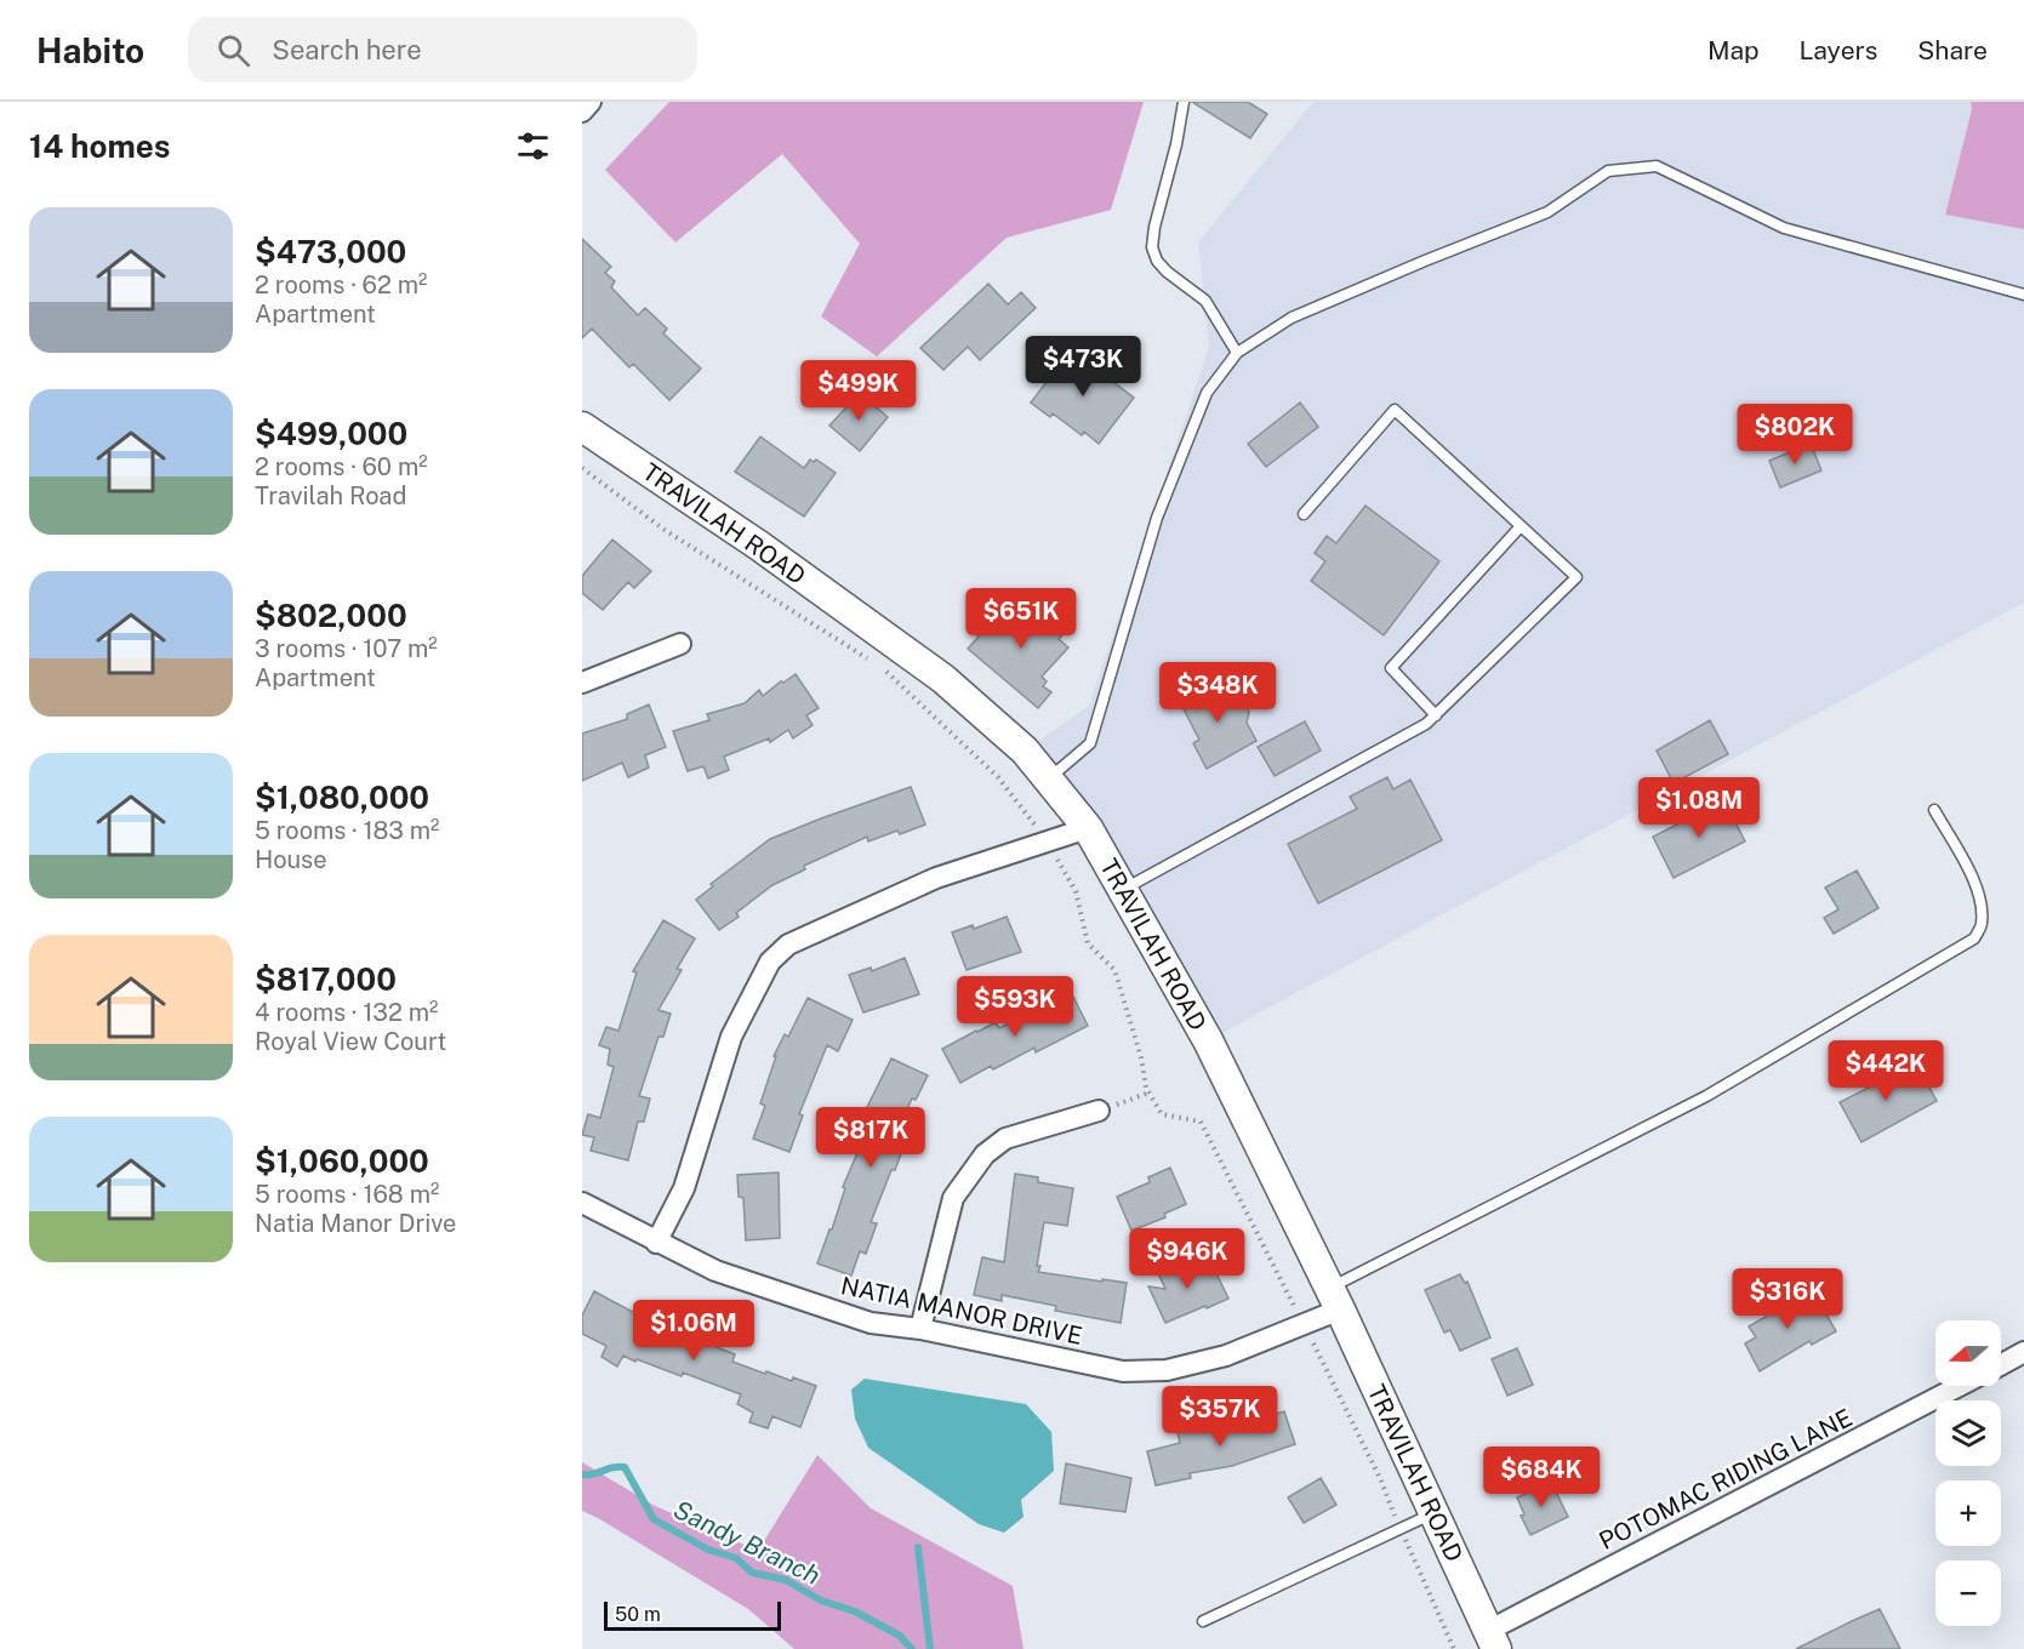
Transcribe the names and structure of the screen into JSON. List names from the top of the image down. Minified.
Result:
{"streets":{"main road":["TRAVILAH ROAD"],"street":["NATIA MANOR DRIVE","POTOMAC RIDING LANE"]},"crossings":[["TRAVILAH ROAD","NATIA MANOR DRIVE"],["TRAVILAH ROAD","POTOMAC RIDING LANE"]],"water":["Sandy Branch"],"scale_bar":"50 m","north":"left","page":{"header":"Habito","search":"Search here","nav":["Map","Layers","Share"],"heading":"14 homes","list":[{"name":"$473,000","note":"2 rooms · 62 m² · Apartment"},{"name":"$499,000","note":"2 rooms · 60 m² · Travilah Road"},{"name":"$802,000","note":"3 rooms · 107 m² · Apartment"},{"name":"$1,080,000","note":"5 rooms · 183 m² · House"},{"name":"$817,000","note":"4 rooms · 132 m² · Royal View Court"},{"name":"$1,060,000","note":"5 rooms · 168 m² · Natia Manor Drive"}],"price":["$473K","$499K","$802K","$651K","$348K","$1.08M","$593K","$442K","$817K","$946K","$316K","$1.06M","$357K","$684K"],"map_buttons":["+","−"],"scale":"50 m"}}
